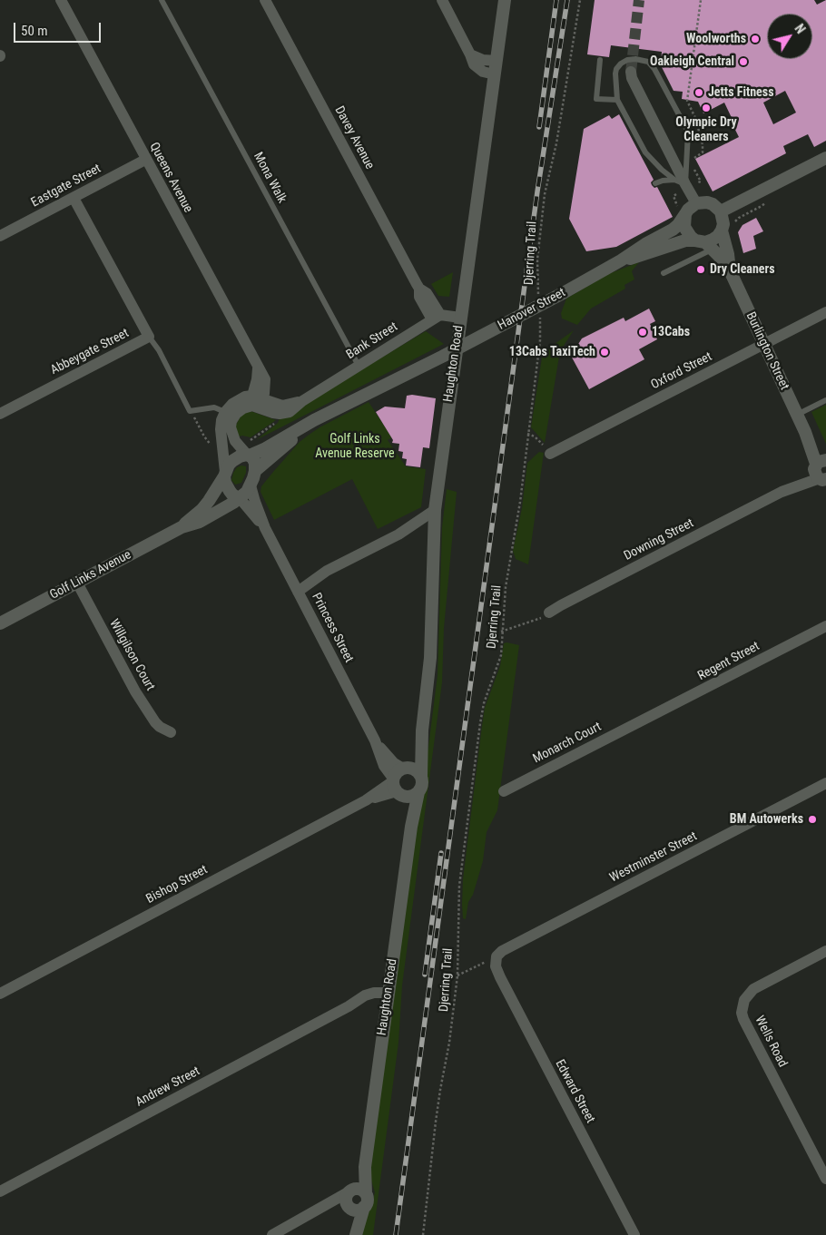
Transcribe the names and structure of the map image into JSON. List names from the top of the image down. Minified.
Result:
{"streets":{"street":["Davey Avenue","Queens Avenue","Eastgate Street","Hanover Street","Bank Street","Burlington Street","Abbeygate Street","Haughton Road","Oxford Street","Downing Street","Golf Links Avenue","Princess Street","Willgilson Court","Regent Street","Monarch Court","Westminster Street","Bishop Street","Wells Road","Andrew Street","Edward Street"],"lane":["Mona Walk"],"path":["Djerring Trail"]},"crossings":[["Davey Avenue","Bank Street"],["Queens Avenue","Eastgate Street"],["Queens Avenue","Bank Street"],["Mona Walk","Bank Street"],["Eastgate Street","Abbeygate Street"],["Hanover Street","Burlington Street"],["Burlington Street","Oxford Street"],["Burlington Street","Downing Street"],["Haughton Road","Princess Street"],["Haughton Road","Bishop Street"],["Haughton Road","Andrew Street"],["Golf Links Avenue","Princess Street"],["Golf Links Avenue","Willgilson Court"],["Princess Street","Bishop Street"],["Regent Street","Monarch Court"],["Westminster Street","Edward Street"]],"parks":["Golf Links Avenue Reserve"],"places":["Woolworths","Oakleigh Central","Jetts Fitness","Olympic Dry Cleaners","Dry Cleaners","13Cabs","13Cabs TaxiTech","BM Autowerks"],"scale_bar":"50 m","north":"top right"}
